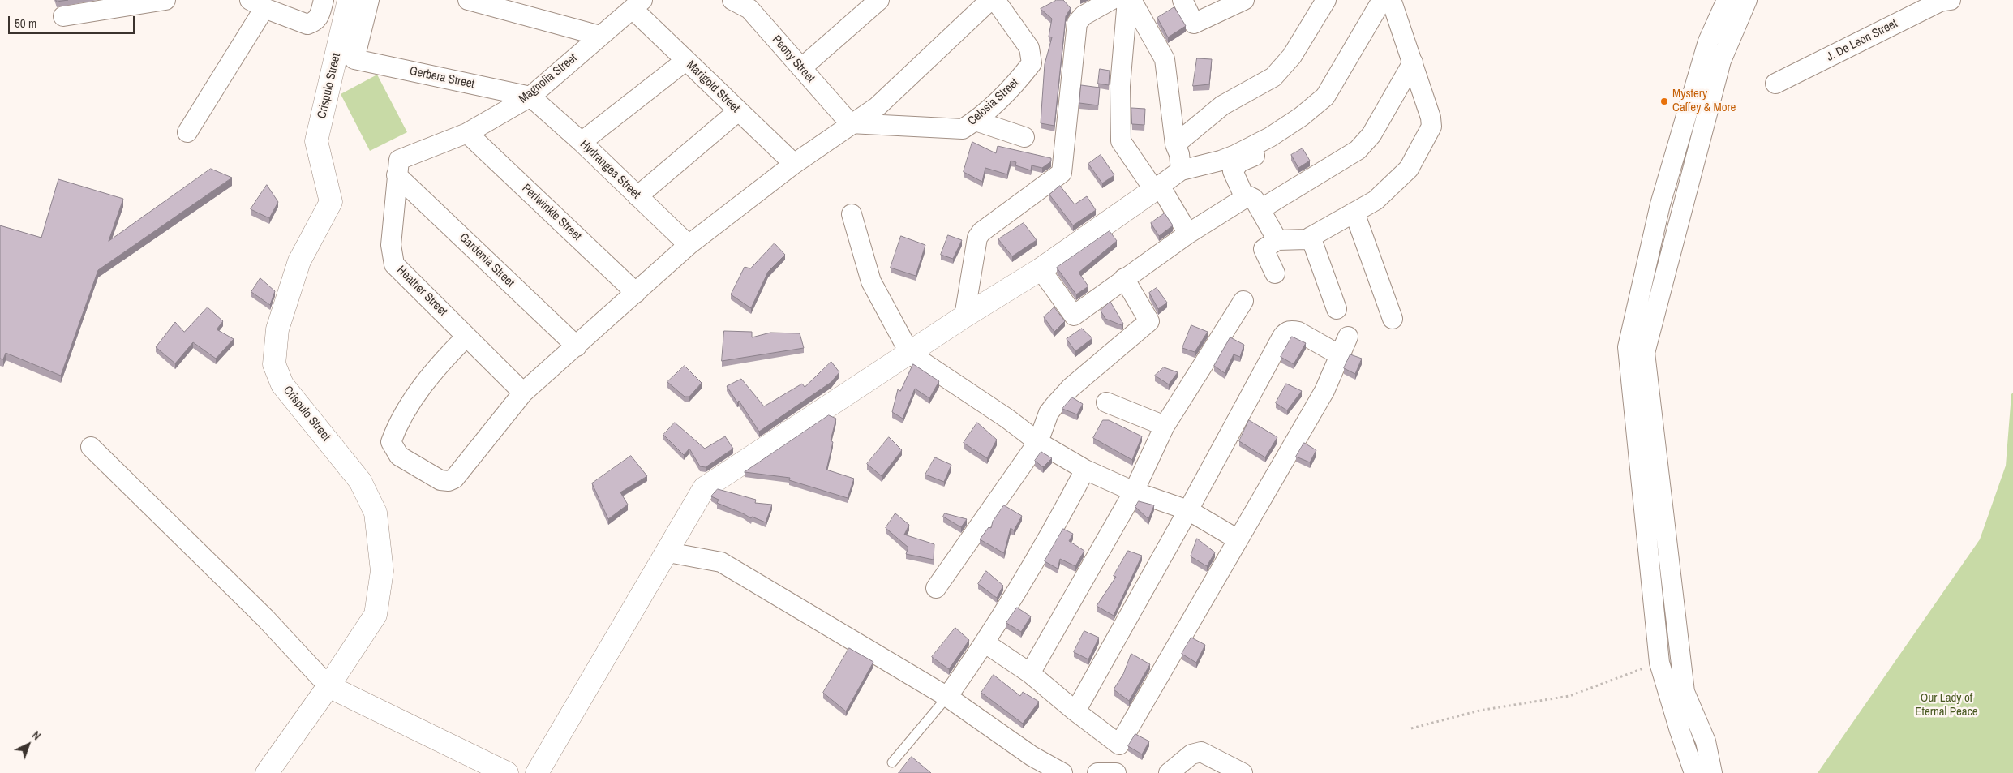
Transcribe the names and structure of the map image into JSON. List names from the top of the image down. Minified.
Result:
{"streets":{"street":["J. De Leon Street","Peony Street","Gerbera Street","Magnolia Street","Crispulo Street","Marigold Street","Celosia Street","Hydrangea Street","Periwinkle Street","Gardenia Street","Heather Street"]},"crossings":[["Peony Street","Celosia Street"],["Gerbera Street","Magnolia Street"],["Gerbera Street","Hydrangea Street"],["Magnolia Street","Marigold Street"],["Magnolia Street","Hydrangea Street"],["Magnolia Street","Periwinkle Street"],["Magnolia Street","Gardenia Street"],["Magnolia Street","Heather Street"],["Gardenia Street","Heather Street"]],"parks":["Our Lady of Eternal Peace"],"places":["Mystery Caffey & More"],"scale_bar":"50 m","north":"top right"}
